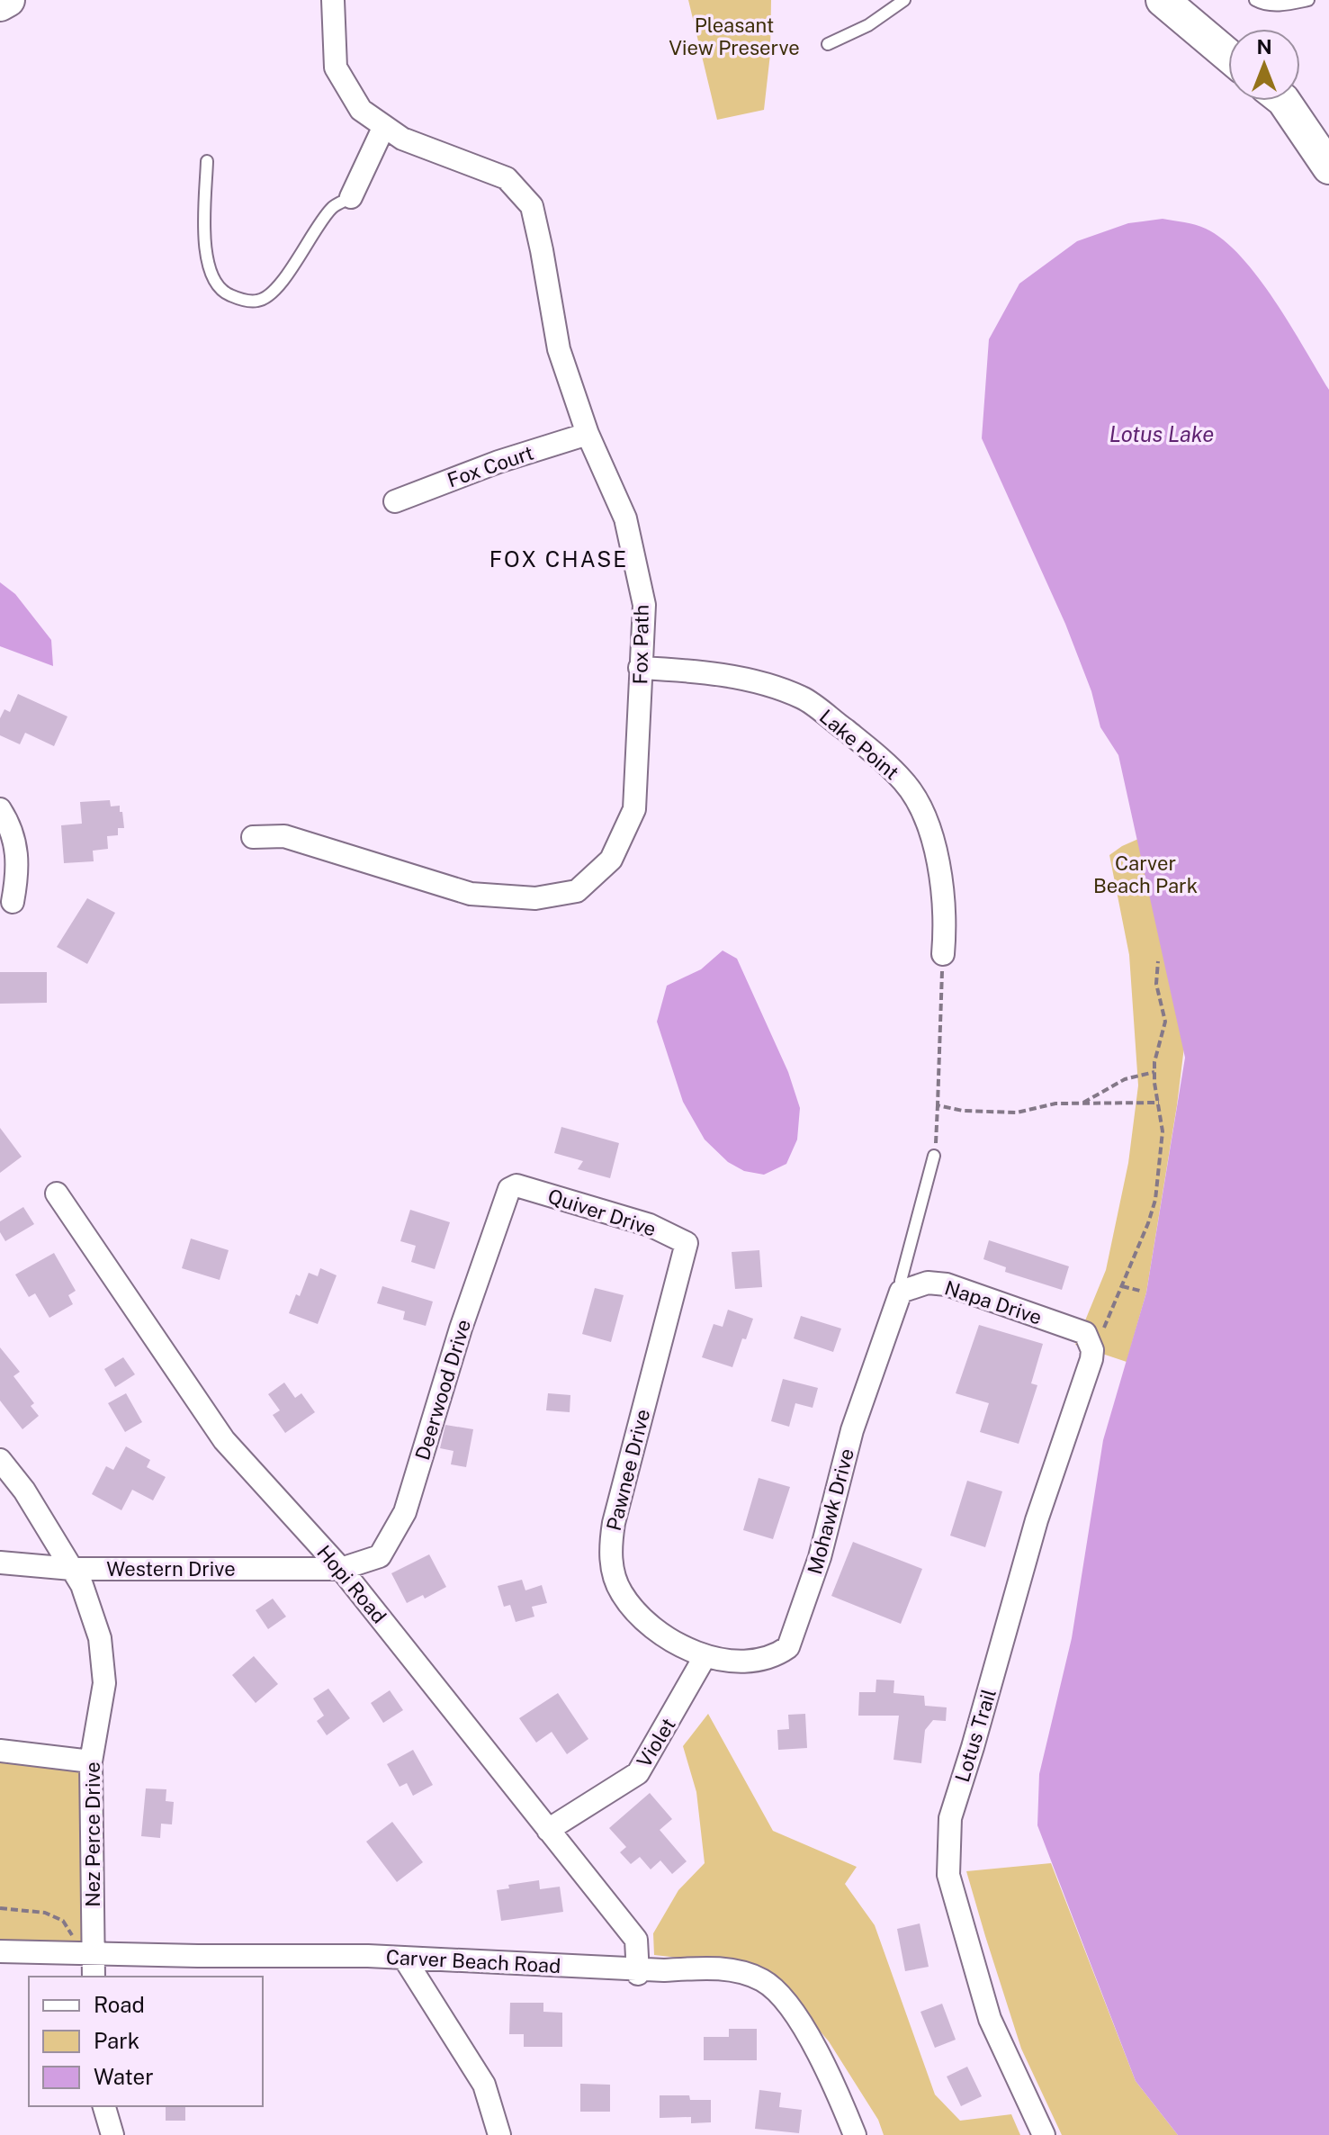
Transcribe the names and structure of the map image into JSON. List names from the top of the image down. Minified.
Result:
{"streets":{"street":["Fox Court","Fox Path","Lake Point","Quiver Drive","Napa Drive","Deerwood Drive","Pawnee Drive","Mohawk Drive","Western Drive","Hopi Road","Lotus Trail","Violet","Nez Perce Drive","Carver Beach Road"]},"crossings":[["Fox Court","Fox Path"],["Fox Path","Lake Point"],["Quiver Drive","Deerwood Drive"],["Quiver Drive","Pawnee Drive"],["Napa Drive","Mohawk Drive"],["Napa Drive","Lotus Trail"],["Deerwood Drive","Western Drive"],["Deerwood Drive","Hopi Road"],["Pawnee Drive","Mohawk Drive"],["Pawnee Drive","Violet"],["Mohawk Drive","Violet"],["Western Drive","Hopi Road"],["Western Drive","Nez Perce Drive"],["Hopi Road","Violet"],["Hopi Road","Carver Beach Road"],["Nez Perce Drive","Carver Beach Road"]],"districts":["FOX CHASE"],"water":["Lotus Lake"],"parks":["Pleasant View Preserve","Carver Beach Park"],"legend":["Road","Park","Water"],"north":"top"}
